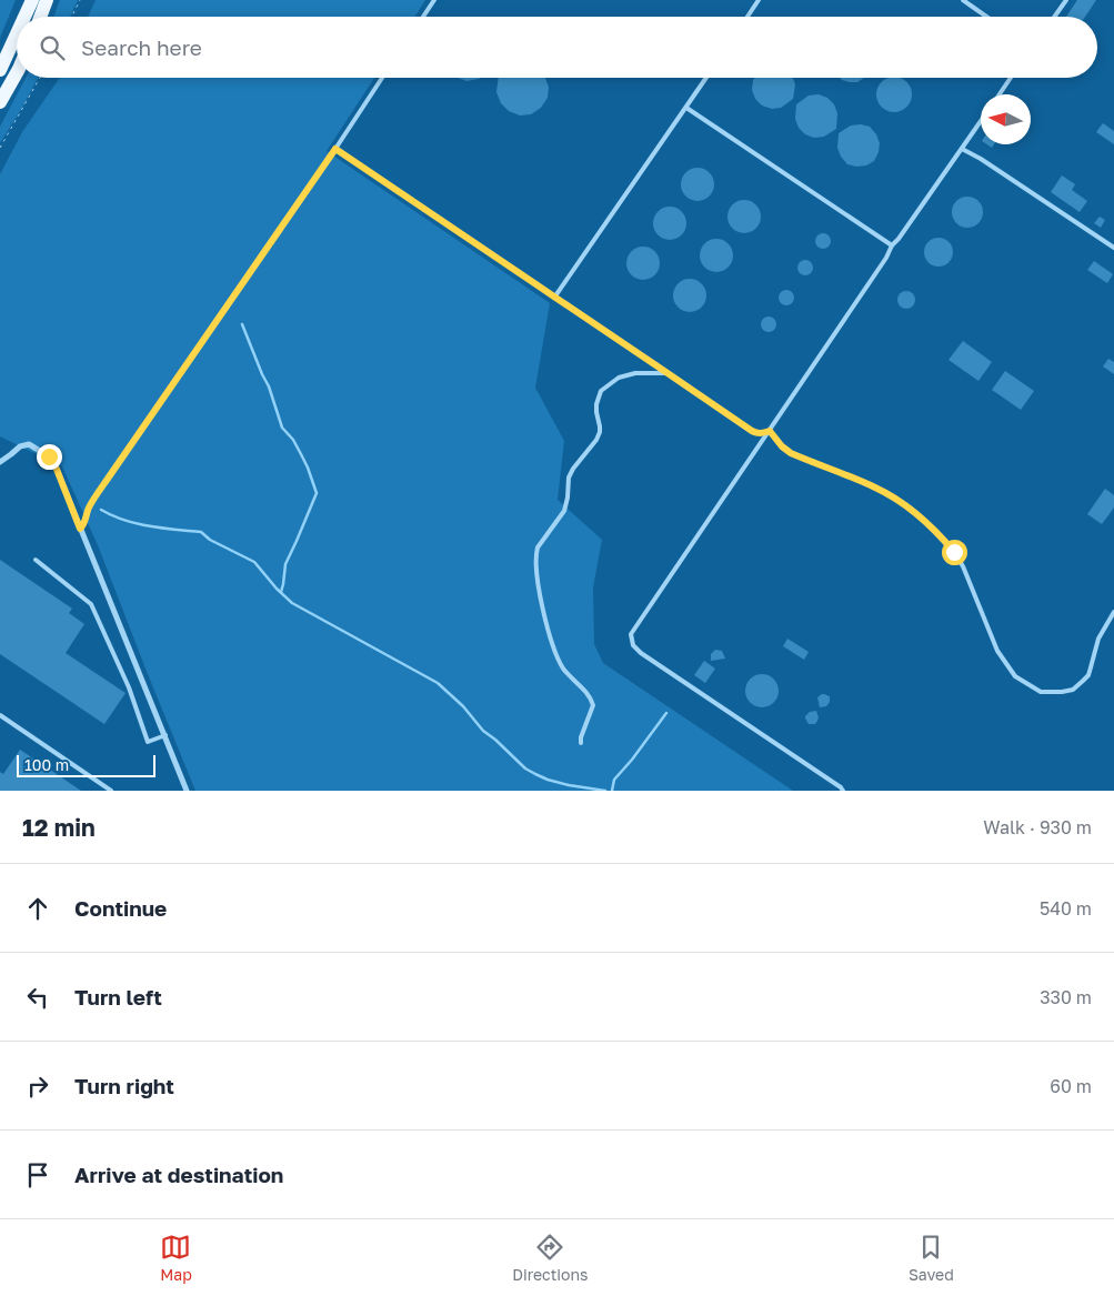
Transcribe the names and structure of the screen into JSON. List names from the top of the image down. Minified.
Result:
{"scale_bar":"100 m","north":"left","page":{"search":"Search here","scale":"100 m","heading":["12 min","Walk · 930 m"],"list":[["Continue","540 m"],["Turn left","330 m"],["Turn right","60 m"],"Arrive at destination"],"nav":["Map","Directions","Saved"]}}
